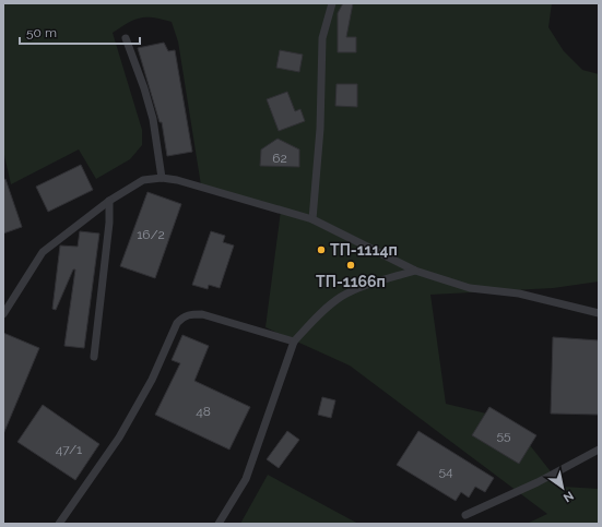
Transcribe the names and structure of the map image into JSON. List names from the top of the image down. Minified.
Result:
{"places":["ТП-1114п","ТП-1166п"],"house_numbers":["62","16/2","48","55","47/1","54"],"scale_bar":"50 m","north":"bottom right"}
